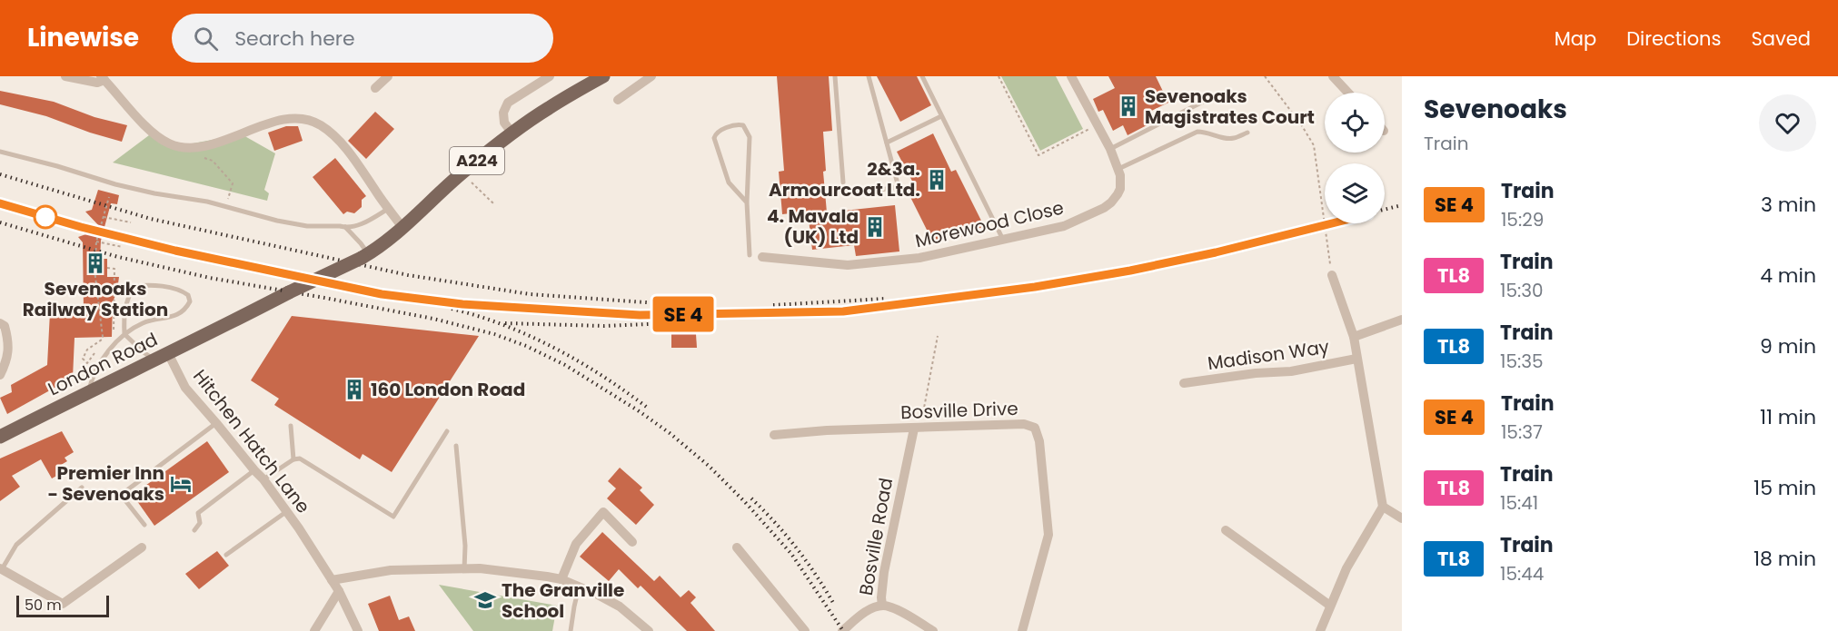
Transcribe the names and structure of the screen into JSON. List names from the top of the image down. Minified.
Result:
{"streets":{"main road":["A224","London Road"],"street":["Morewood Close","Madison Way","Bosville Drive","Hitchen Hatch Lane","Bosville Road"]},"crossings":[["London Road","Hitchen Hatch Lane"],["Bosville Drive","Bosville Road"]],"places":{"building":["Sevenoaks Magistrates Court","2&3a. Armourcoat Ltd.","4. Mavala (UK) Ltd","Sevenoaks Railway Station","160 London Road"],"hotel":["Premier Inn - Sevenoaks"],"school or university":["The Granville School"]},"scale_bar":"50 m","page":{"header":"Linewise","search":"Search here","nav":["Map","Directions","Saved"],"on_map":"SE 4","heading":["Sevenoaks","Train"],"list":[{"mark":"SE 4","name":"Train","note":"15:29","value":"3 min"},{"mark":"TL8","name":"Train","note":"15:30","value":"4 min"},{"mark":"TL8","name":"Train","note":"15:35","value":"9 min"},{"mark":"SE 4","name":"Train","note":"15:37","value":"11 min"},{"mark":"TL8","name":"Train","note":"15:41","value":"15 min"},{"mark":"TL8","name":"Train","note":"15:44","value":"18 min"}],"scale":"50 m"}}
